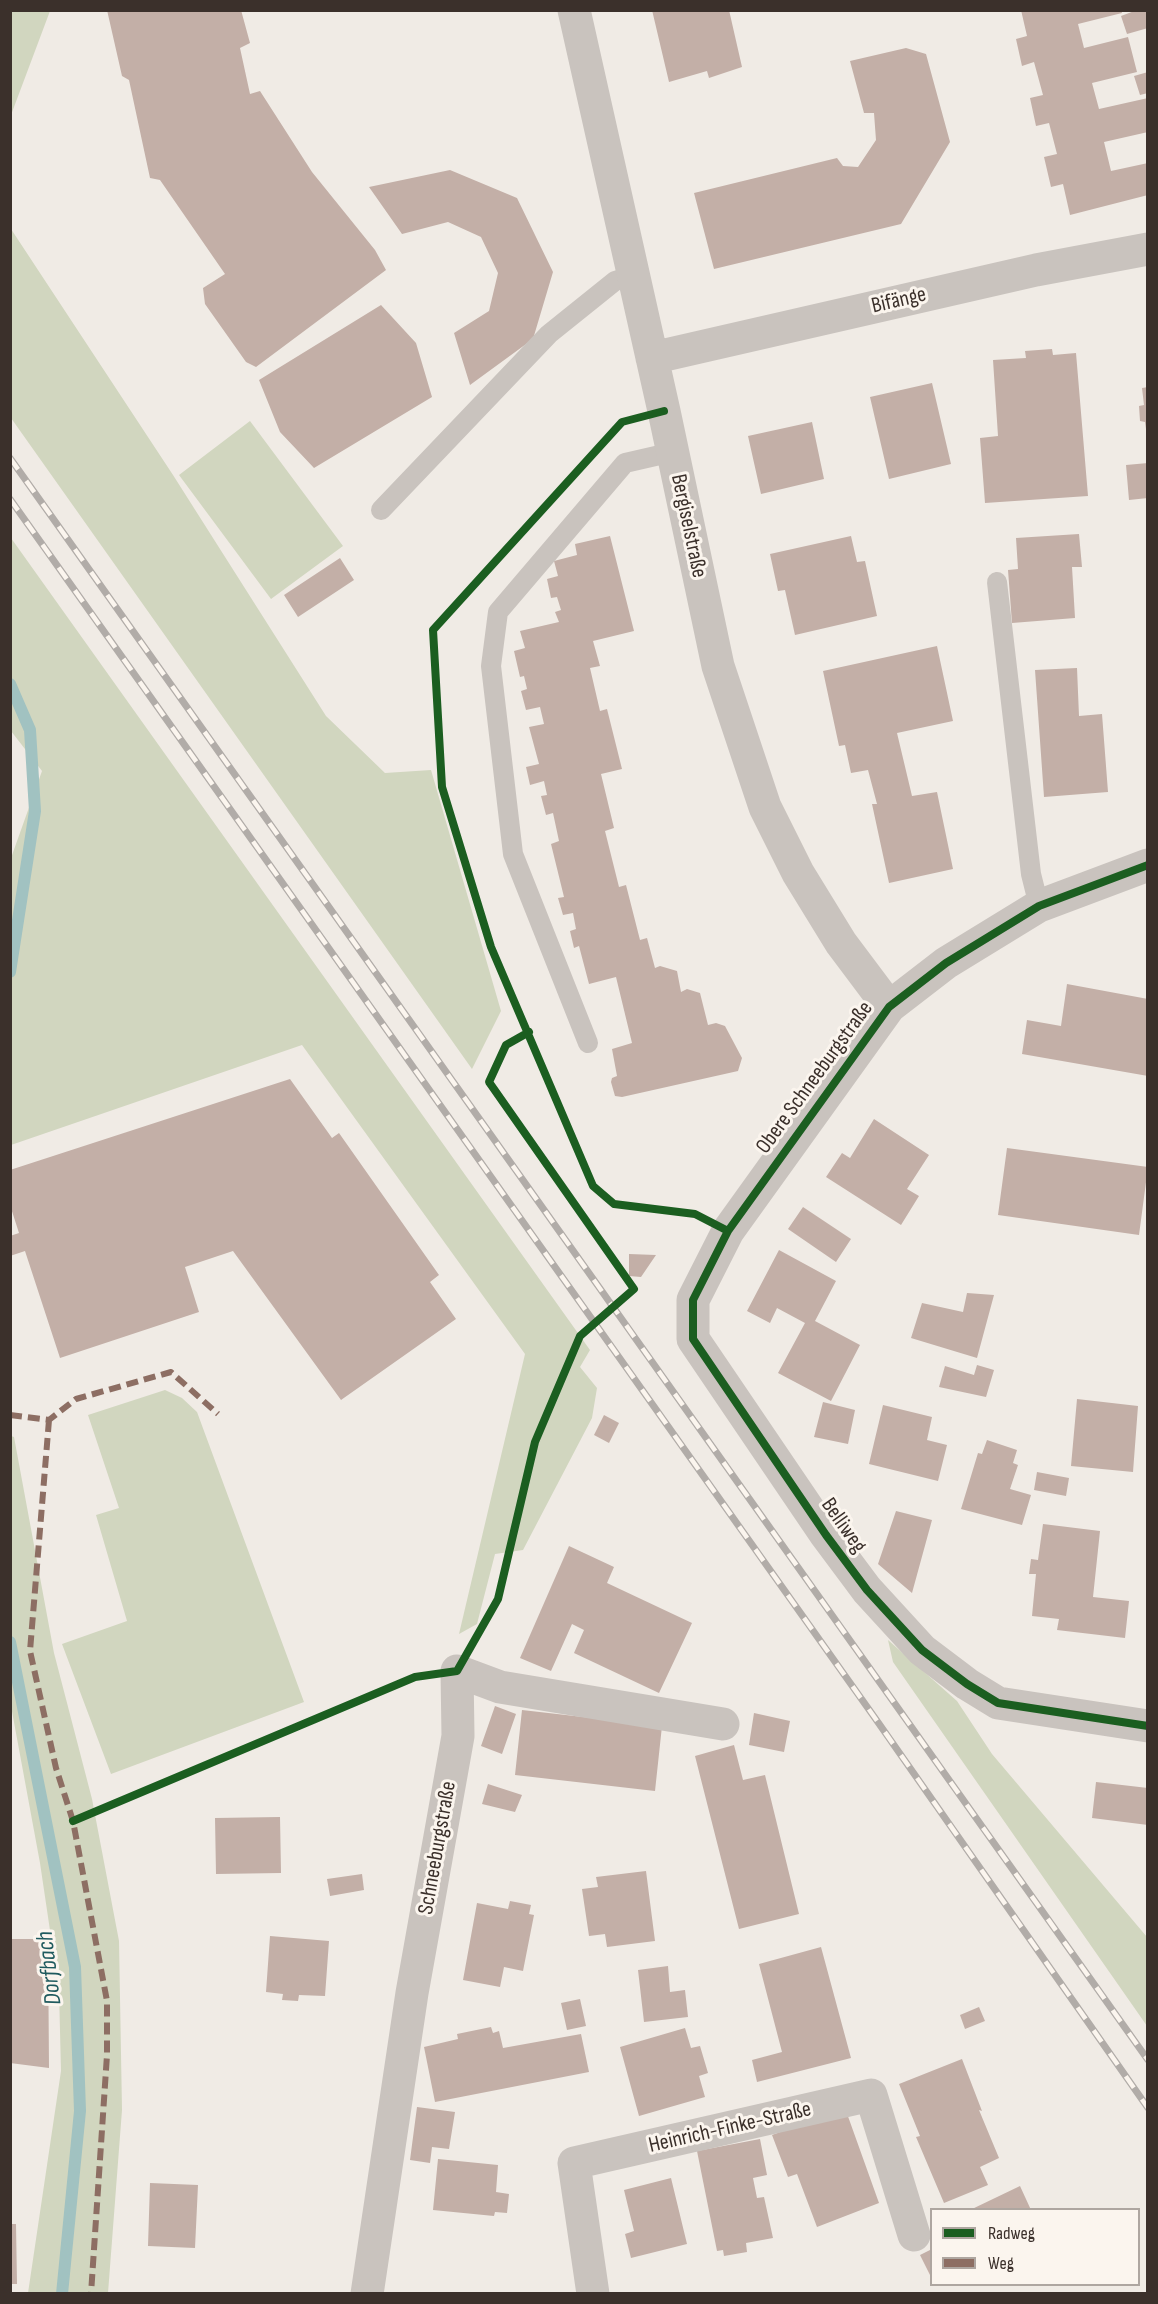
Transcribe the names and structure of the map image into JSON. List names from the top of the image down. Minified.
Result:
{"streets":{"street":["Bifänge","Bergiselstraße","Obere Schneeburgstraße","Belliweg","Schneeburgstraße","Heinrich-Finke-Straße"]},"crossings":[["Bifänge","Bergiselstraße"],["Bergiselstraße","Obere Schneeburgstraße"],["Obere Schneeburgstraße","Belliweg"]],"water":["Dorfbach"],"legend":["Radweg","Weg"]}
